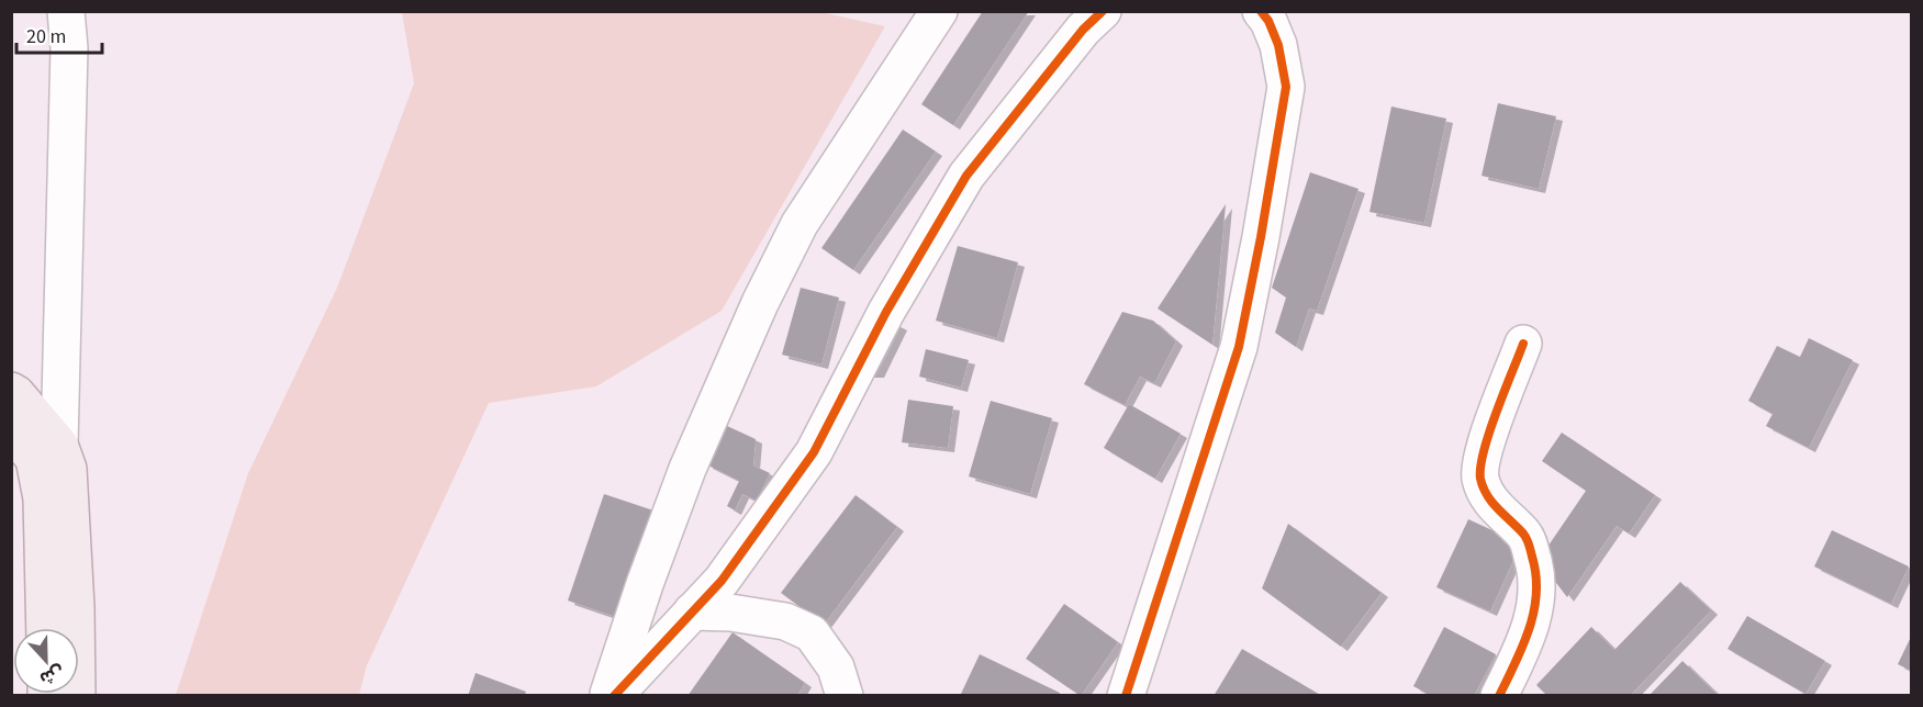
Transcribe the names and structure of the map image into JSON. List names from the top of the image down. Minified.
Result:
{"scale_bar":"20 m","north":"bottom"}
